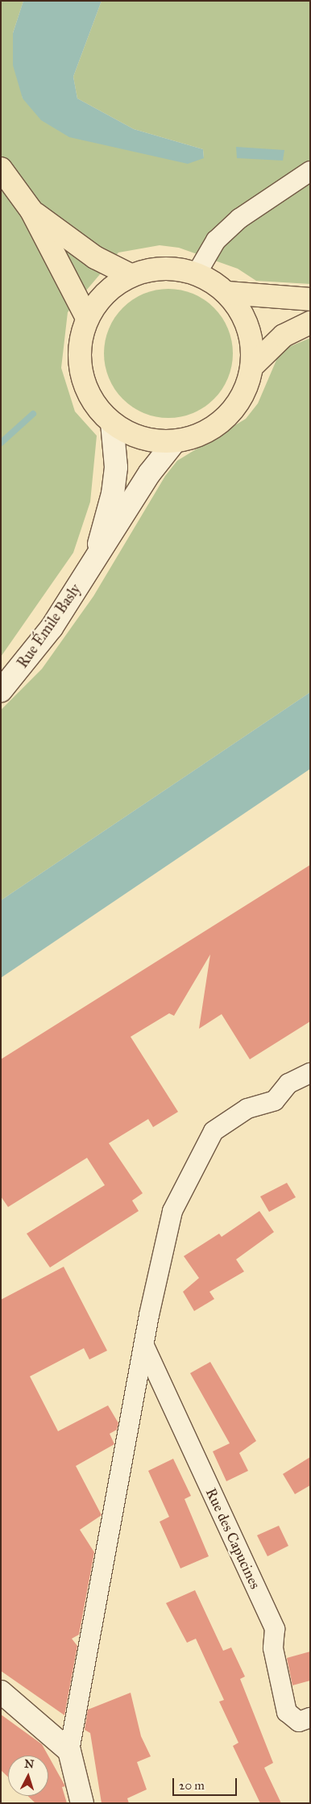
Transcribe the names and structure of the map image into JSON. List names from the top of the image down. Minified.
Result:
{"streets":{"main road":["Rue Émile Basly"],"street":["Rue des Capucines"]},"scale_bar":"20 m","north":"top"}
